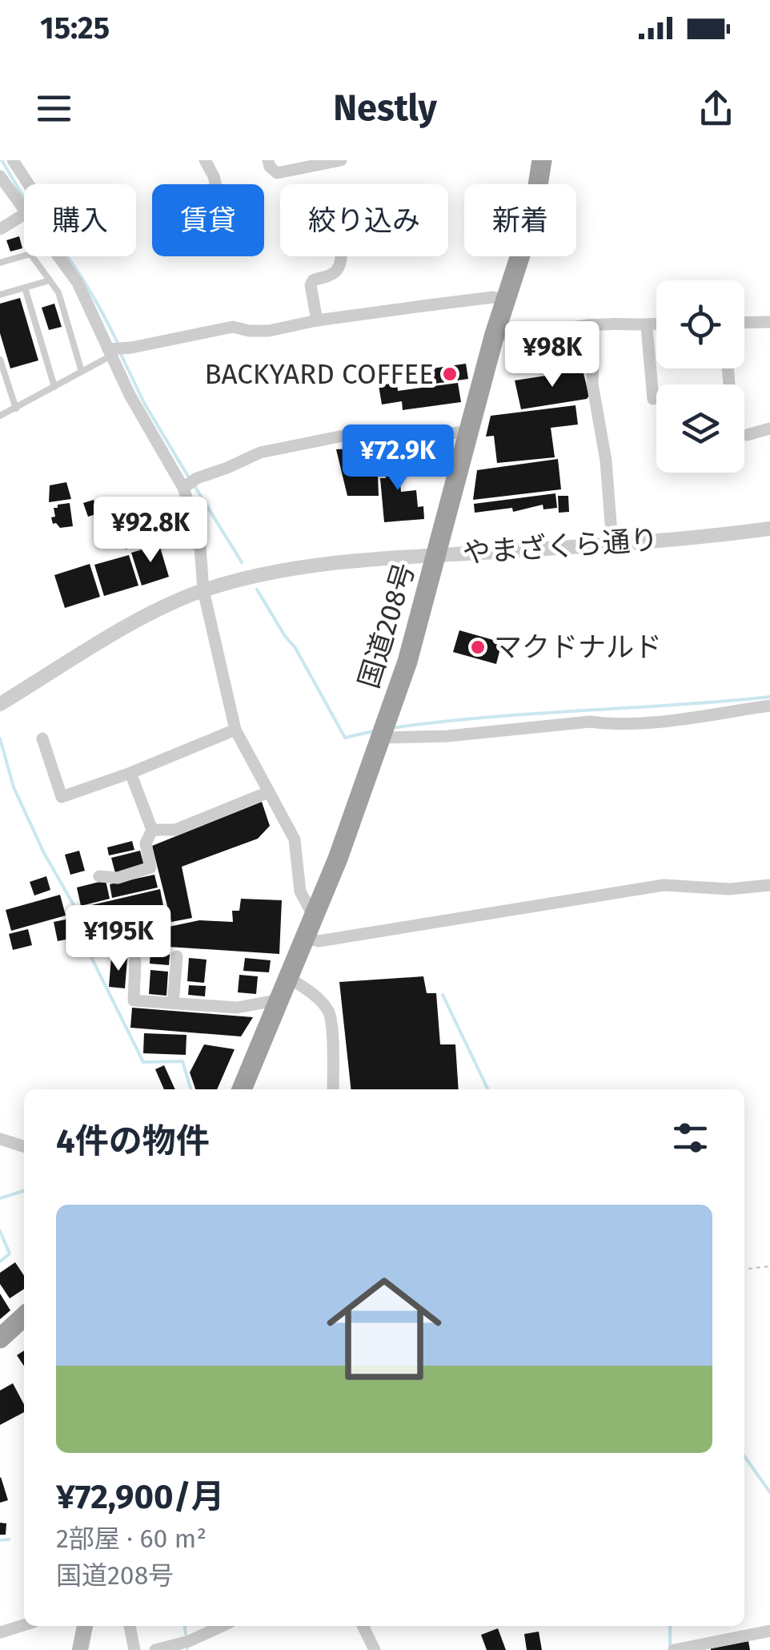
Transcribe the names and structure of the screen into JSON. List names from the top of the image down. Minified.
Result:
{"streets":{"highway":["国道208号"],"street":["やまざくら通り"]},"crossings":[["やまざくら通り","国道208号"]],"places":["BACKYARD COFFEE","マクドナルド"],"page":{"status":"15:25","header":"Nestly","chip":["購入","賃貸","絞り込み","新着"],"price":["¥98K","¥72.9K","¥92.8K","¥195K"],"heading":"4件の物件","list":[{"name":"¥72,900/月","note":"2部屋 · 60 m² · 国道208号"}]}}
